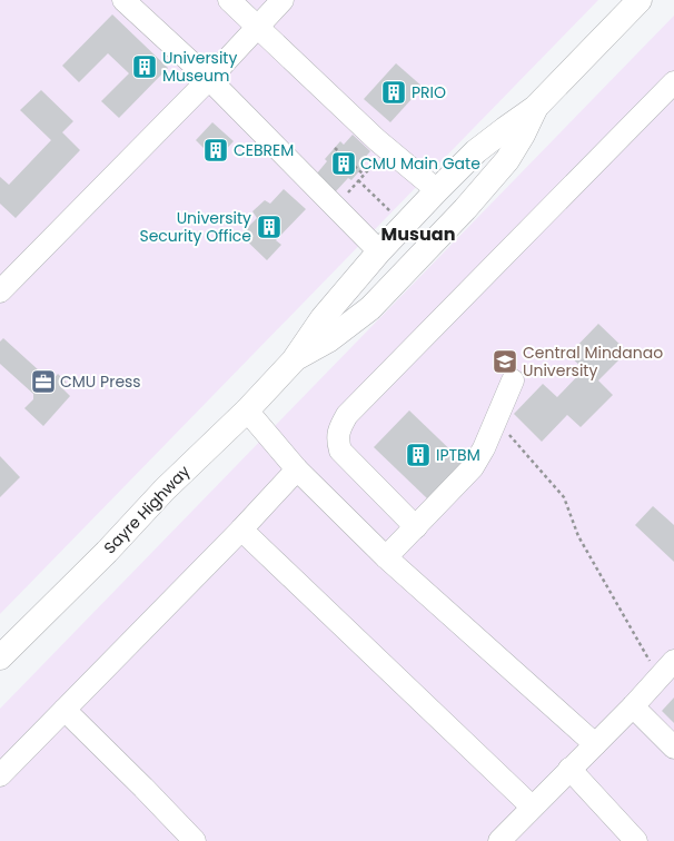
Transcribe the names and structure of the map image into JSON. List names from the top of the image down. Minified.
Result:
{"streets":{"highway":["Sayre Highway"]},"districts":["Musuan"],"places":{"building":["University Museum","PRIO","CEBREM","CMU Main Gate","University Security Office","IPTBM"],"school or university":["Central Mindanao University"],"office":["CMU Press"]}}
